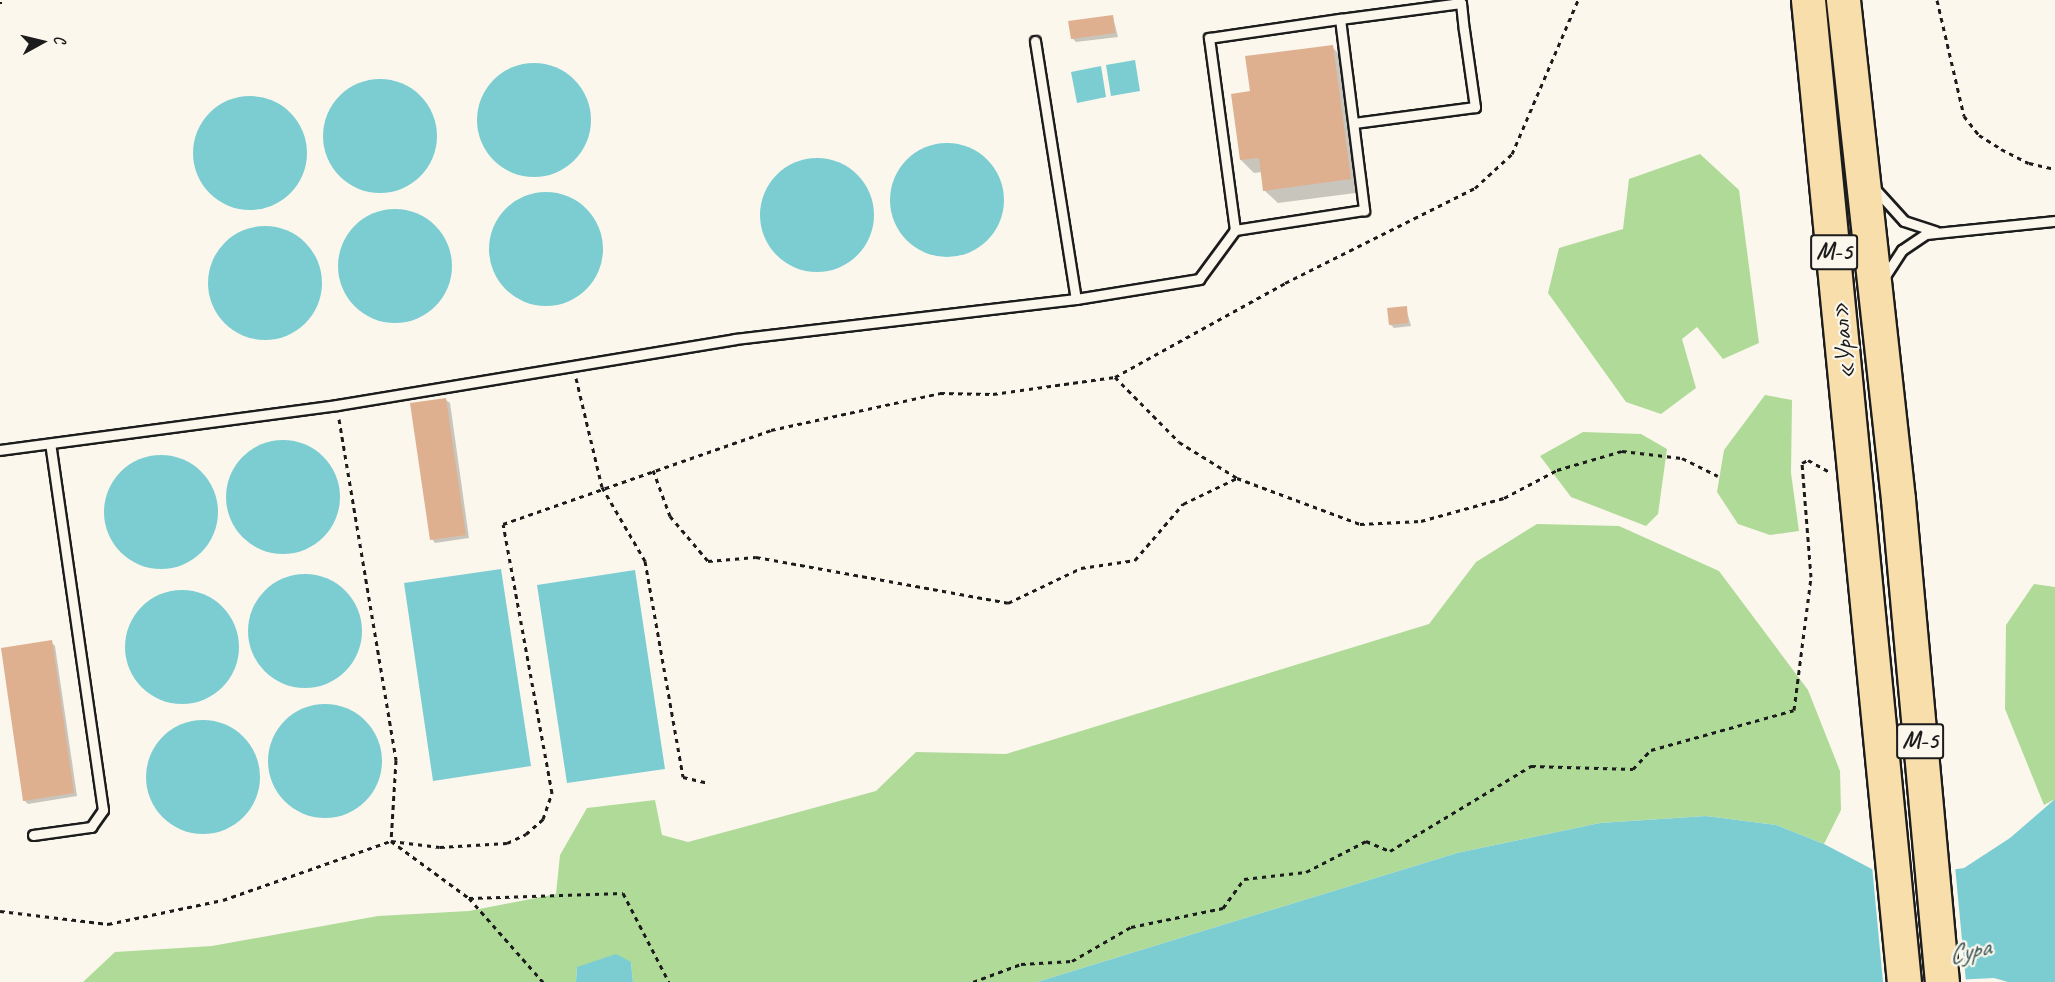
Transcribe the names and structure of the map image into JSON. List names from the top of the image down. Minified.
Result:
{"streets":{"highway":["М-5","«Урал»"]},"water":["Сура"],"north":"right"}
